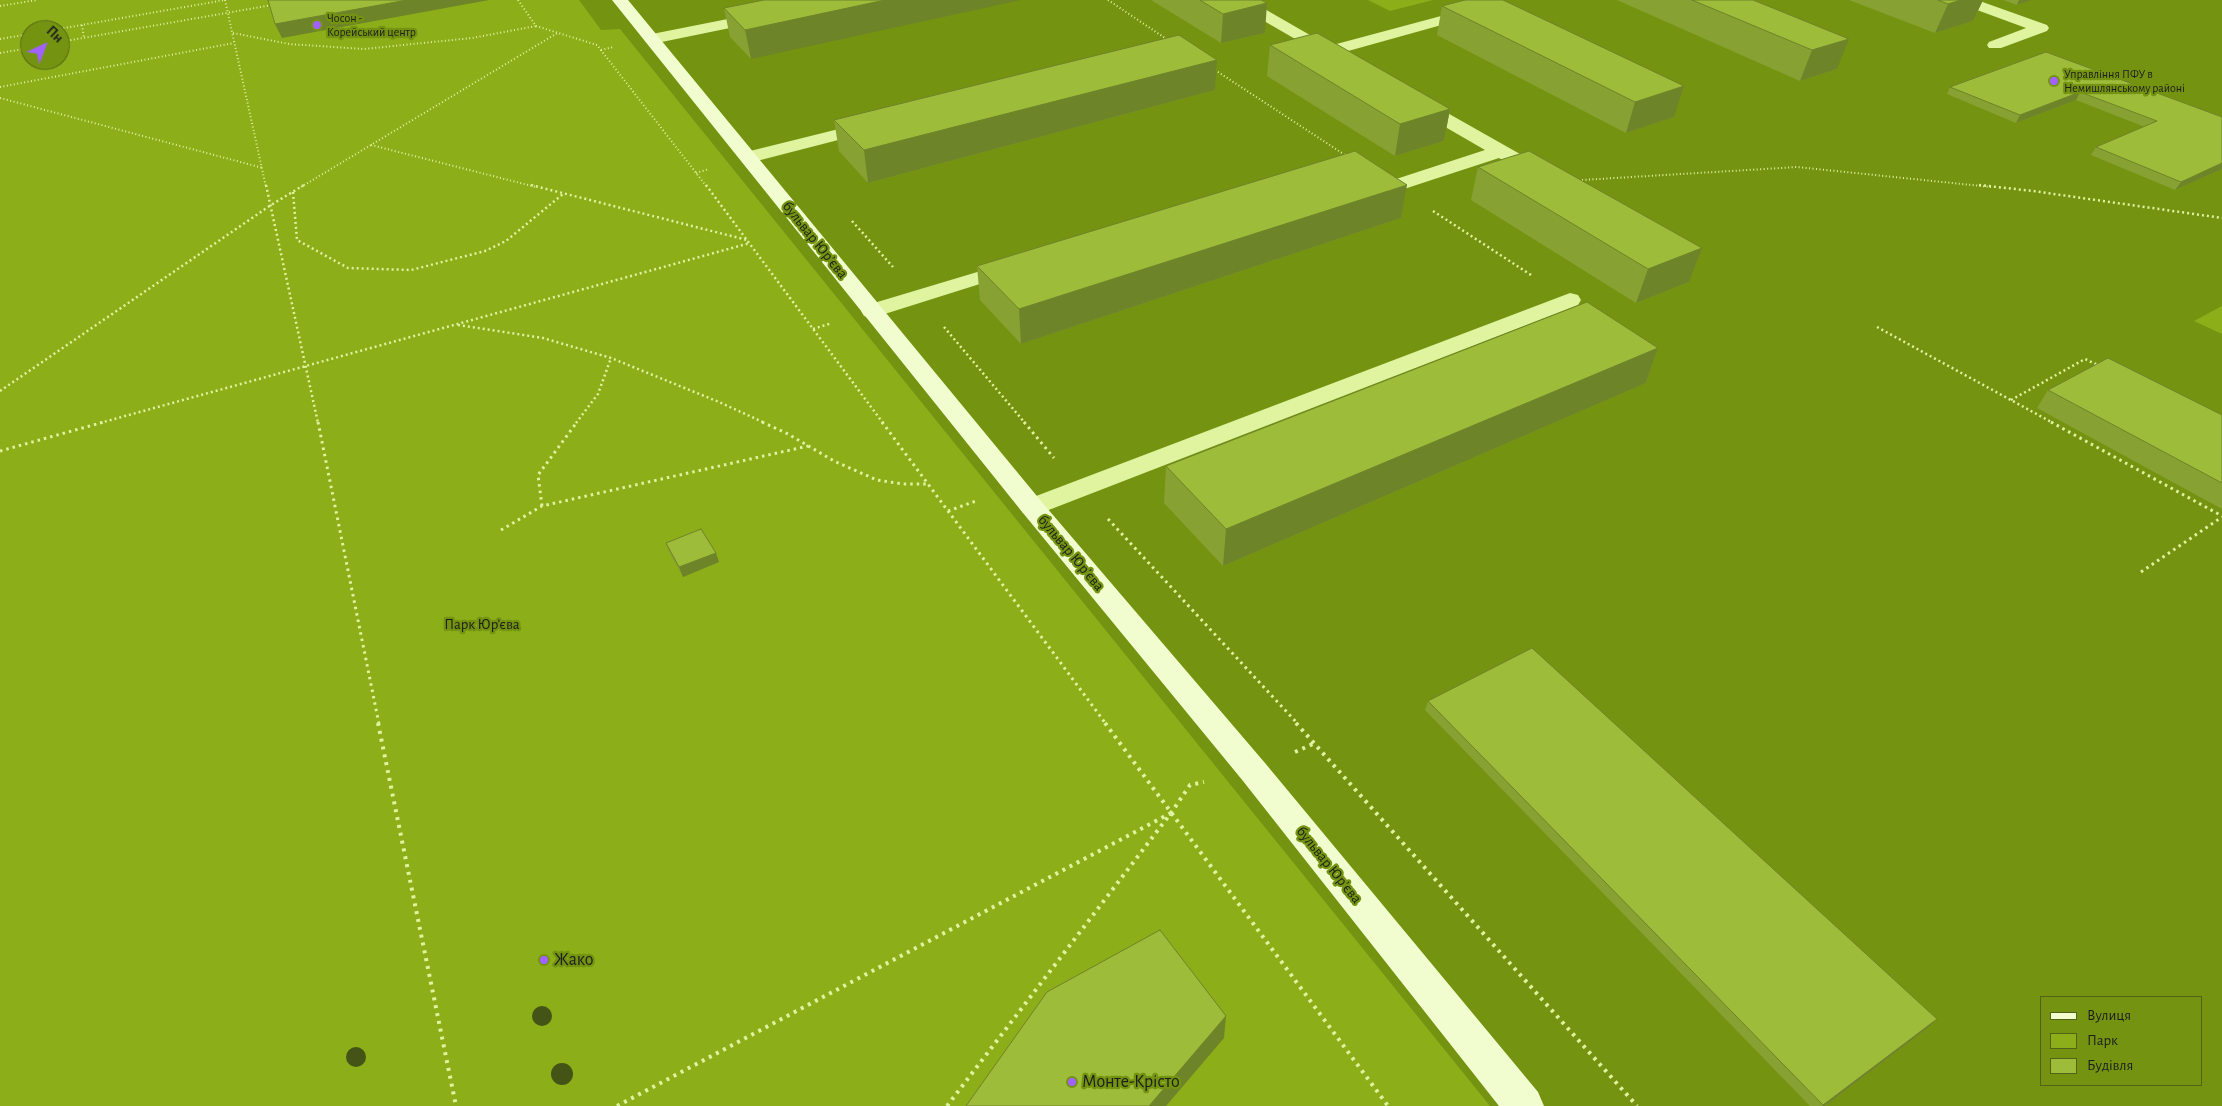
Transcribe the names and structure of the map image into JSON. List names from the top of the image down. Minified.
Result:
{"streets":{"street":["бульвар Юрʼєва"]},"parks":["Парк Юр’єва"],"places":["Чосон - Корейський центр","Управління ПФУ в Немишлянському районі","Жако","Монте-Крісто"],"legend":["Вулиця","Парк","Будівля"],"north":"top right"}
